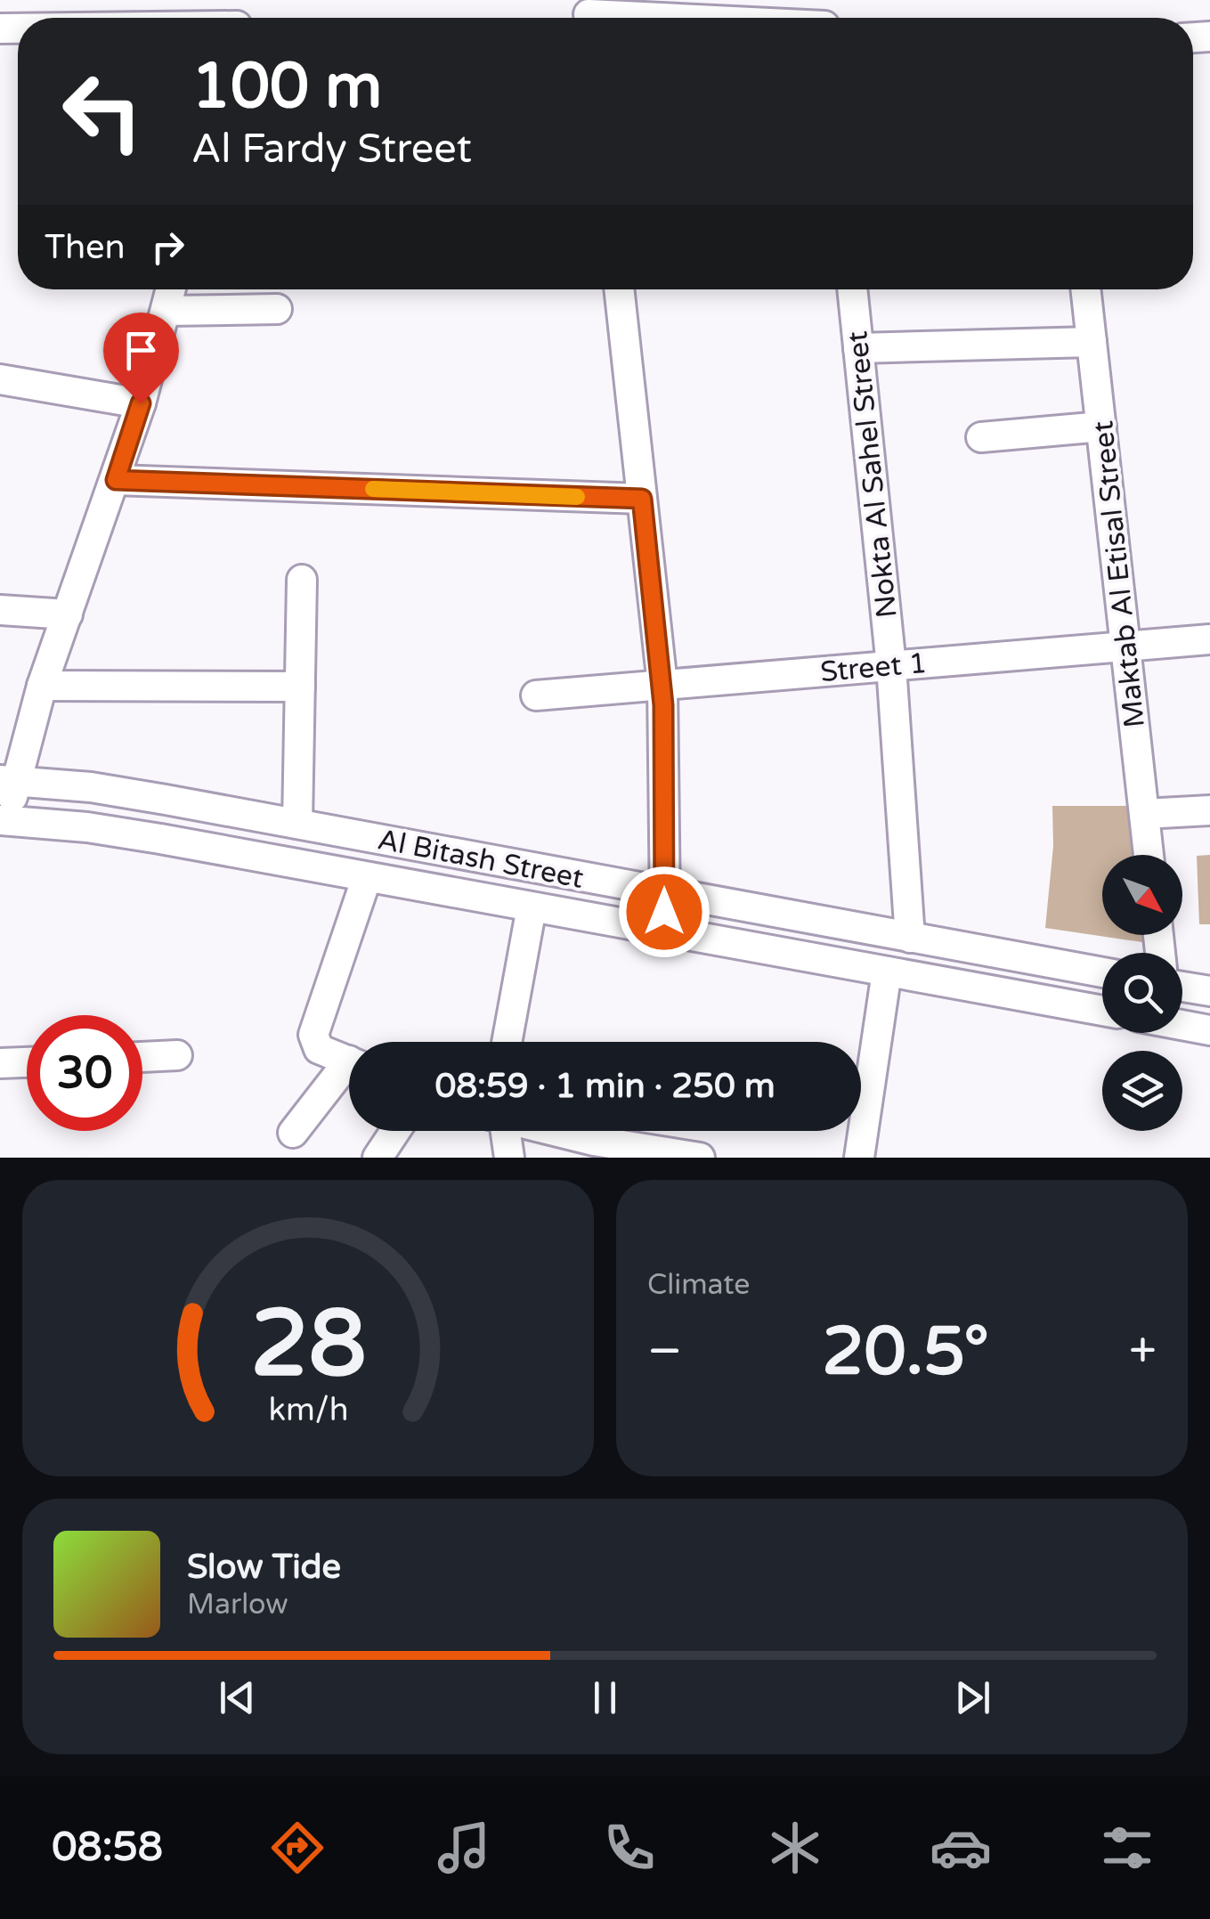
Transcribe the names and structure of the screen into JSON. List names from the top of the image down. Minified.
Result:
{"streets":{"street":["Nokta Al Sahel Street","Maktab Al Etisal Street","Street 1","Al Bitash Street"]},"crossings":[["Nokta Al Sahel Street","Street 1"],["Nokta Al Sahel Street","Al Bitash Street"],["Maktab Al Etisal Street","Street 1"]],"north":"bottom right","page":{"turn":["100 m","Al Fardy Street"],"then":"Then","limit":"30","trip":"08:59 · 1 min · 250 m","tile":"Climate","heat":["−","20.5°","+"],"song":["Slow Tide","Marlow"],"tabs":"08:58","gauge":["28","km/h"]}}
